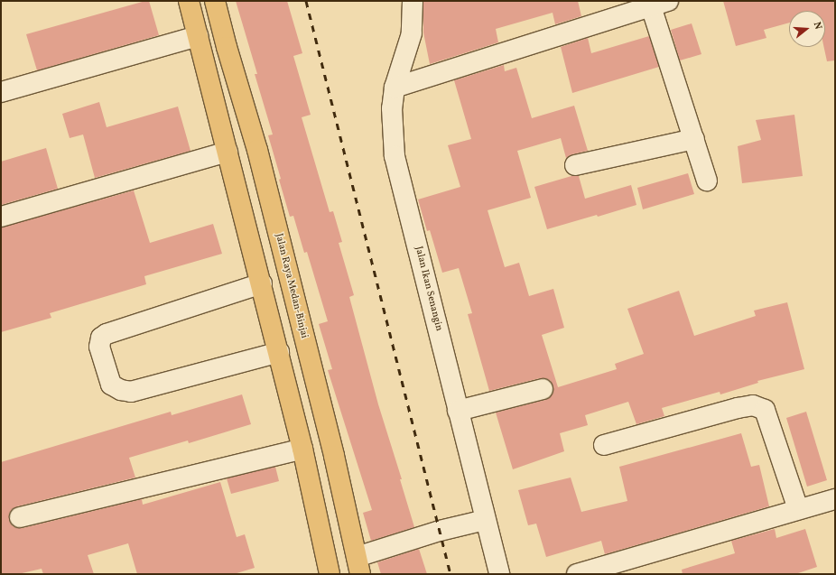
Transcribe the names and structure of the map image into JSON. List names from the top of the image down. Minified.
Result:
{"streets":{"main road":["Jalan Raya Medan-Binjai"],"street":["Jalan Ikan Senangin"]},"north":"right"}
